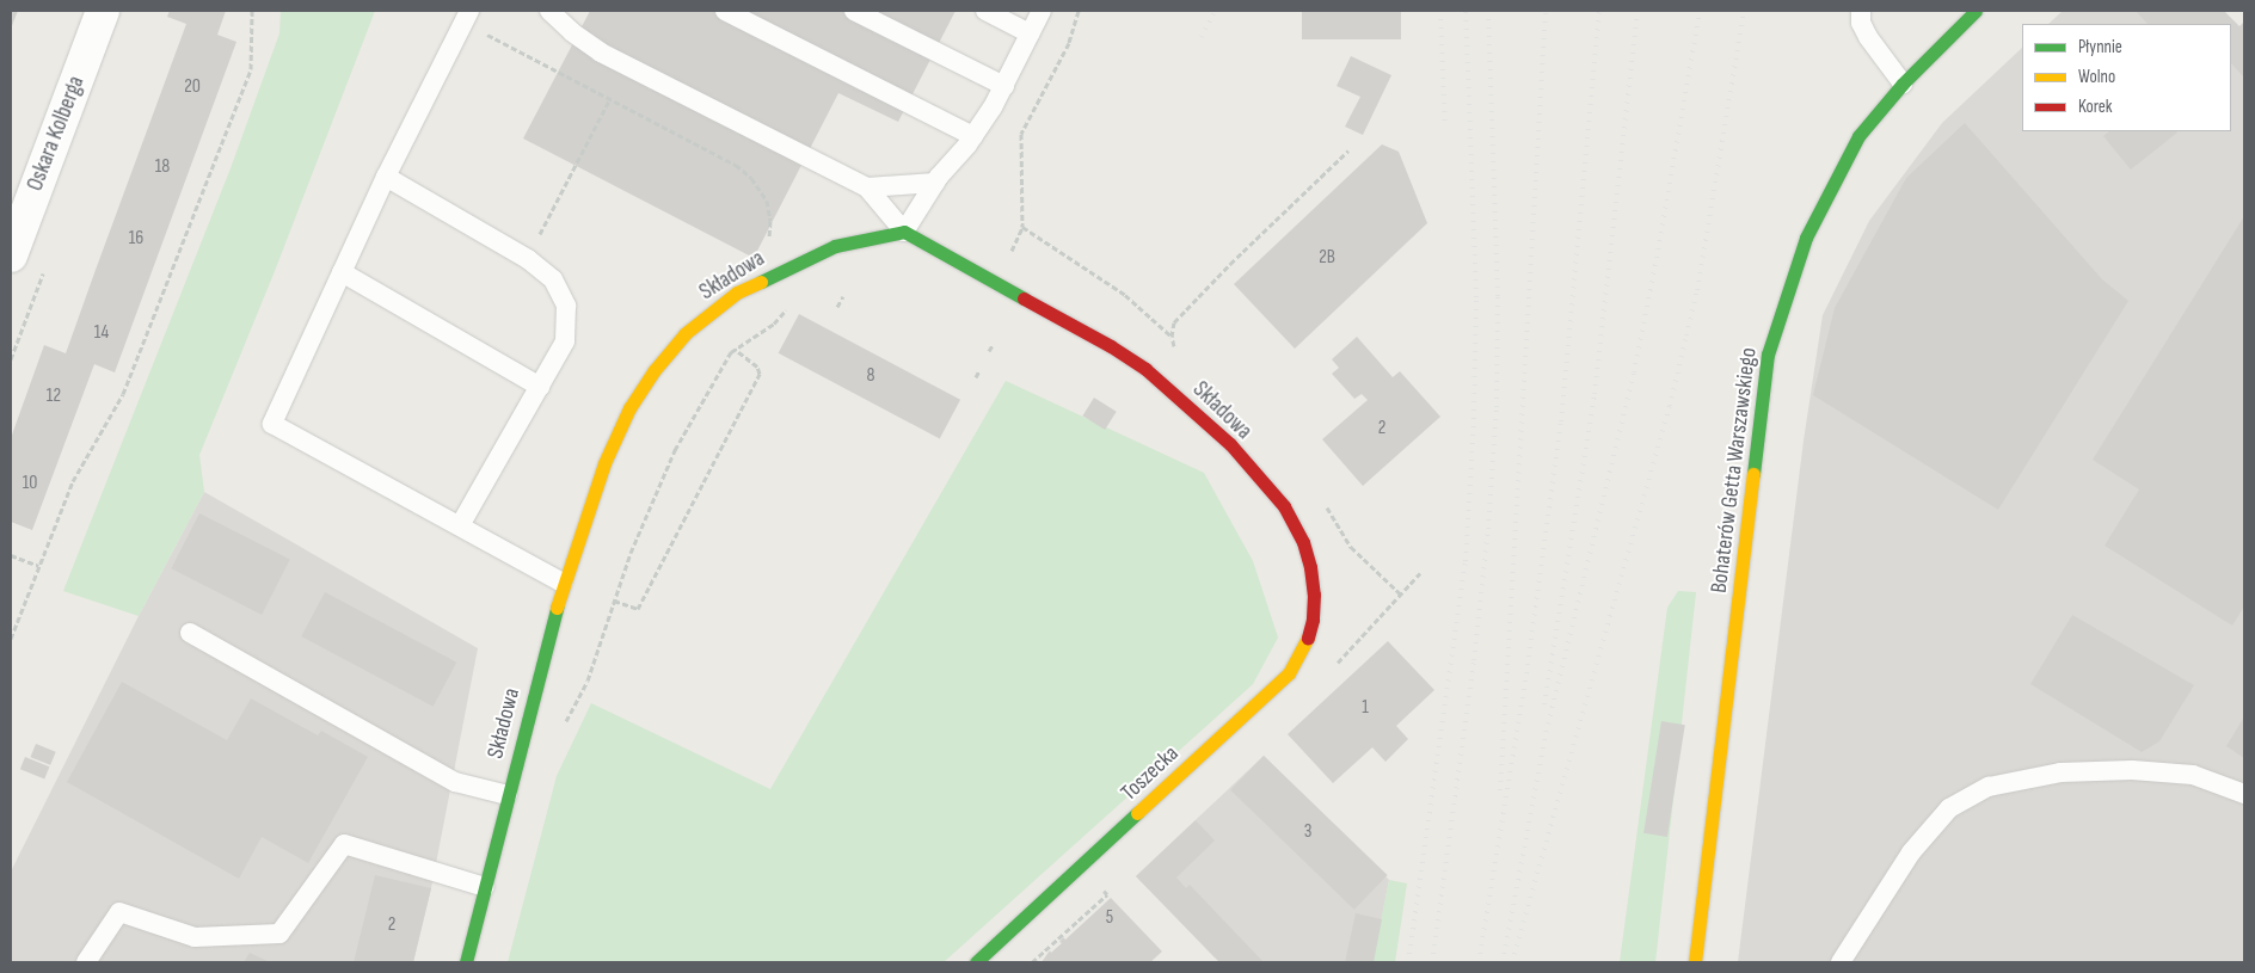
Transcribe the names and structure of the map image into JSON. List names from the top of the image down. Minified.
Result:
{"streets":{"street":["Oskara Kolberga","Składowa","Bohaterów Getta Warszawskiego","Toszecka"]},"crossings":[["Składowa","Toszecka"]],"house_numbers":["20","18","16","2B","14","8","12","2","10","1","3","5","2"],"legend":["Płynnie","Wolno","Korek"]}
